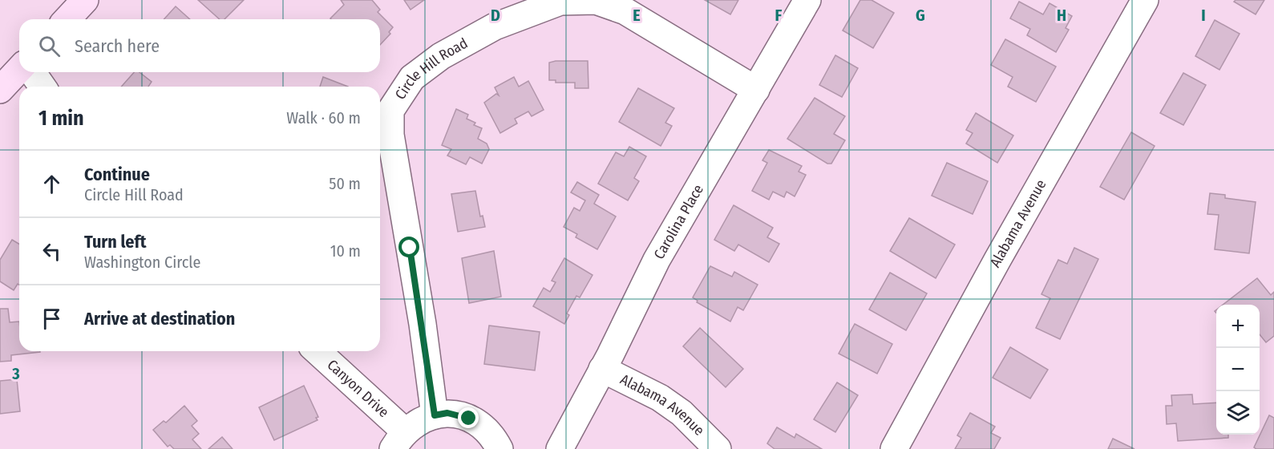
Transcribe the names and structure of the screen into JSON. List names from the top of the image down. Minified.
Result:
{"streets":{"street":["Circle Hill Road","Carolina Place","Alabama Avenue","Canyon Drive"]},"crossings":[["Circle Hill Road","Carolina Place"],["Carolina Place","Alabama Avenue"]],"page":{"search":"Search here","heading":["1 min","Walk · 60 m"],"list":[["Continue","Circle Hill Road","50 m"],["Turn left","Washington Circle","10 m"],"Arrive at destination"],"map_buttons":["+","−"]},"grid":{"columns":["D","E","F","G","H","I"],"rows":["3"]}}
